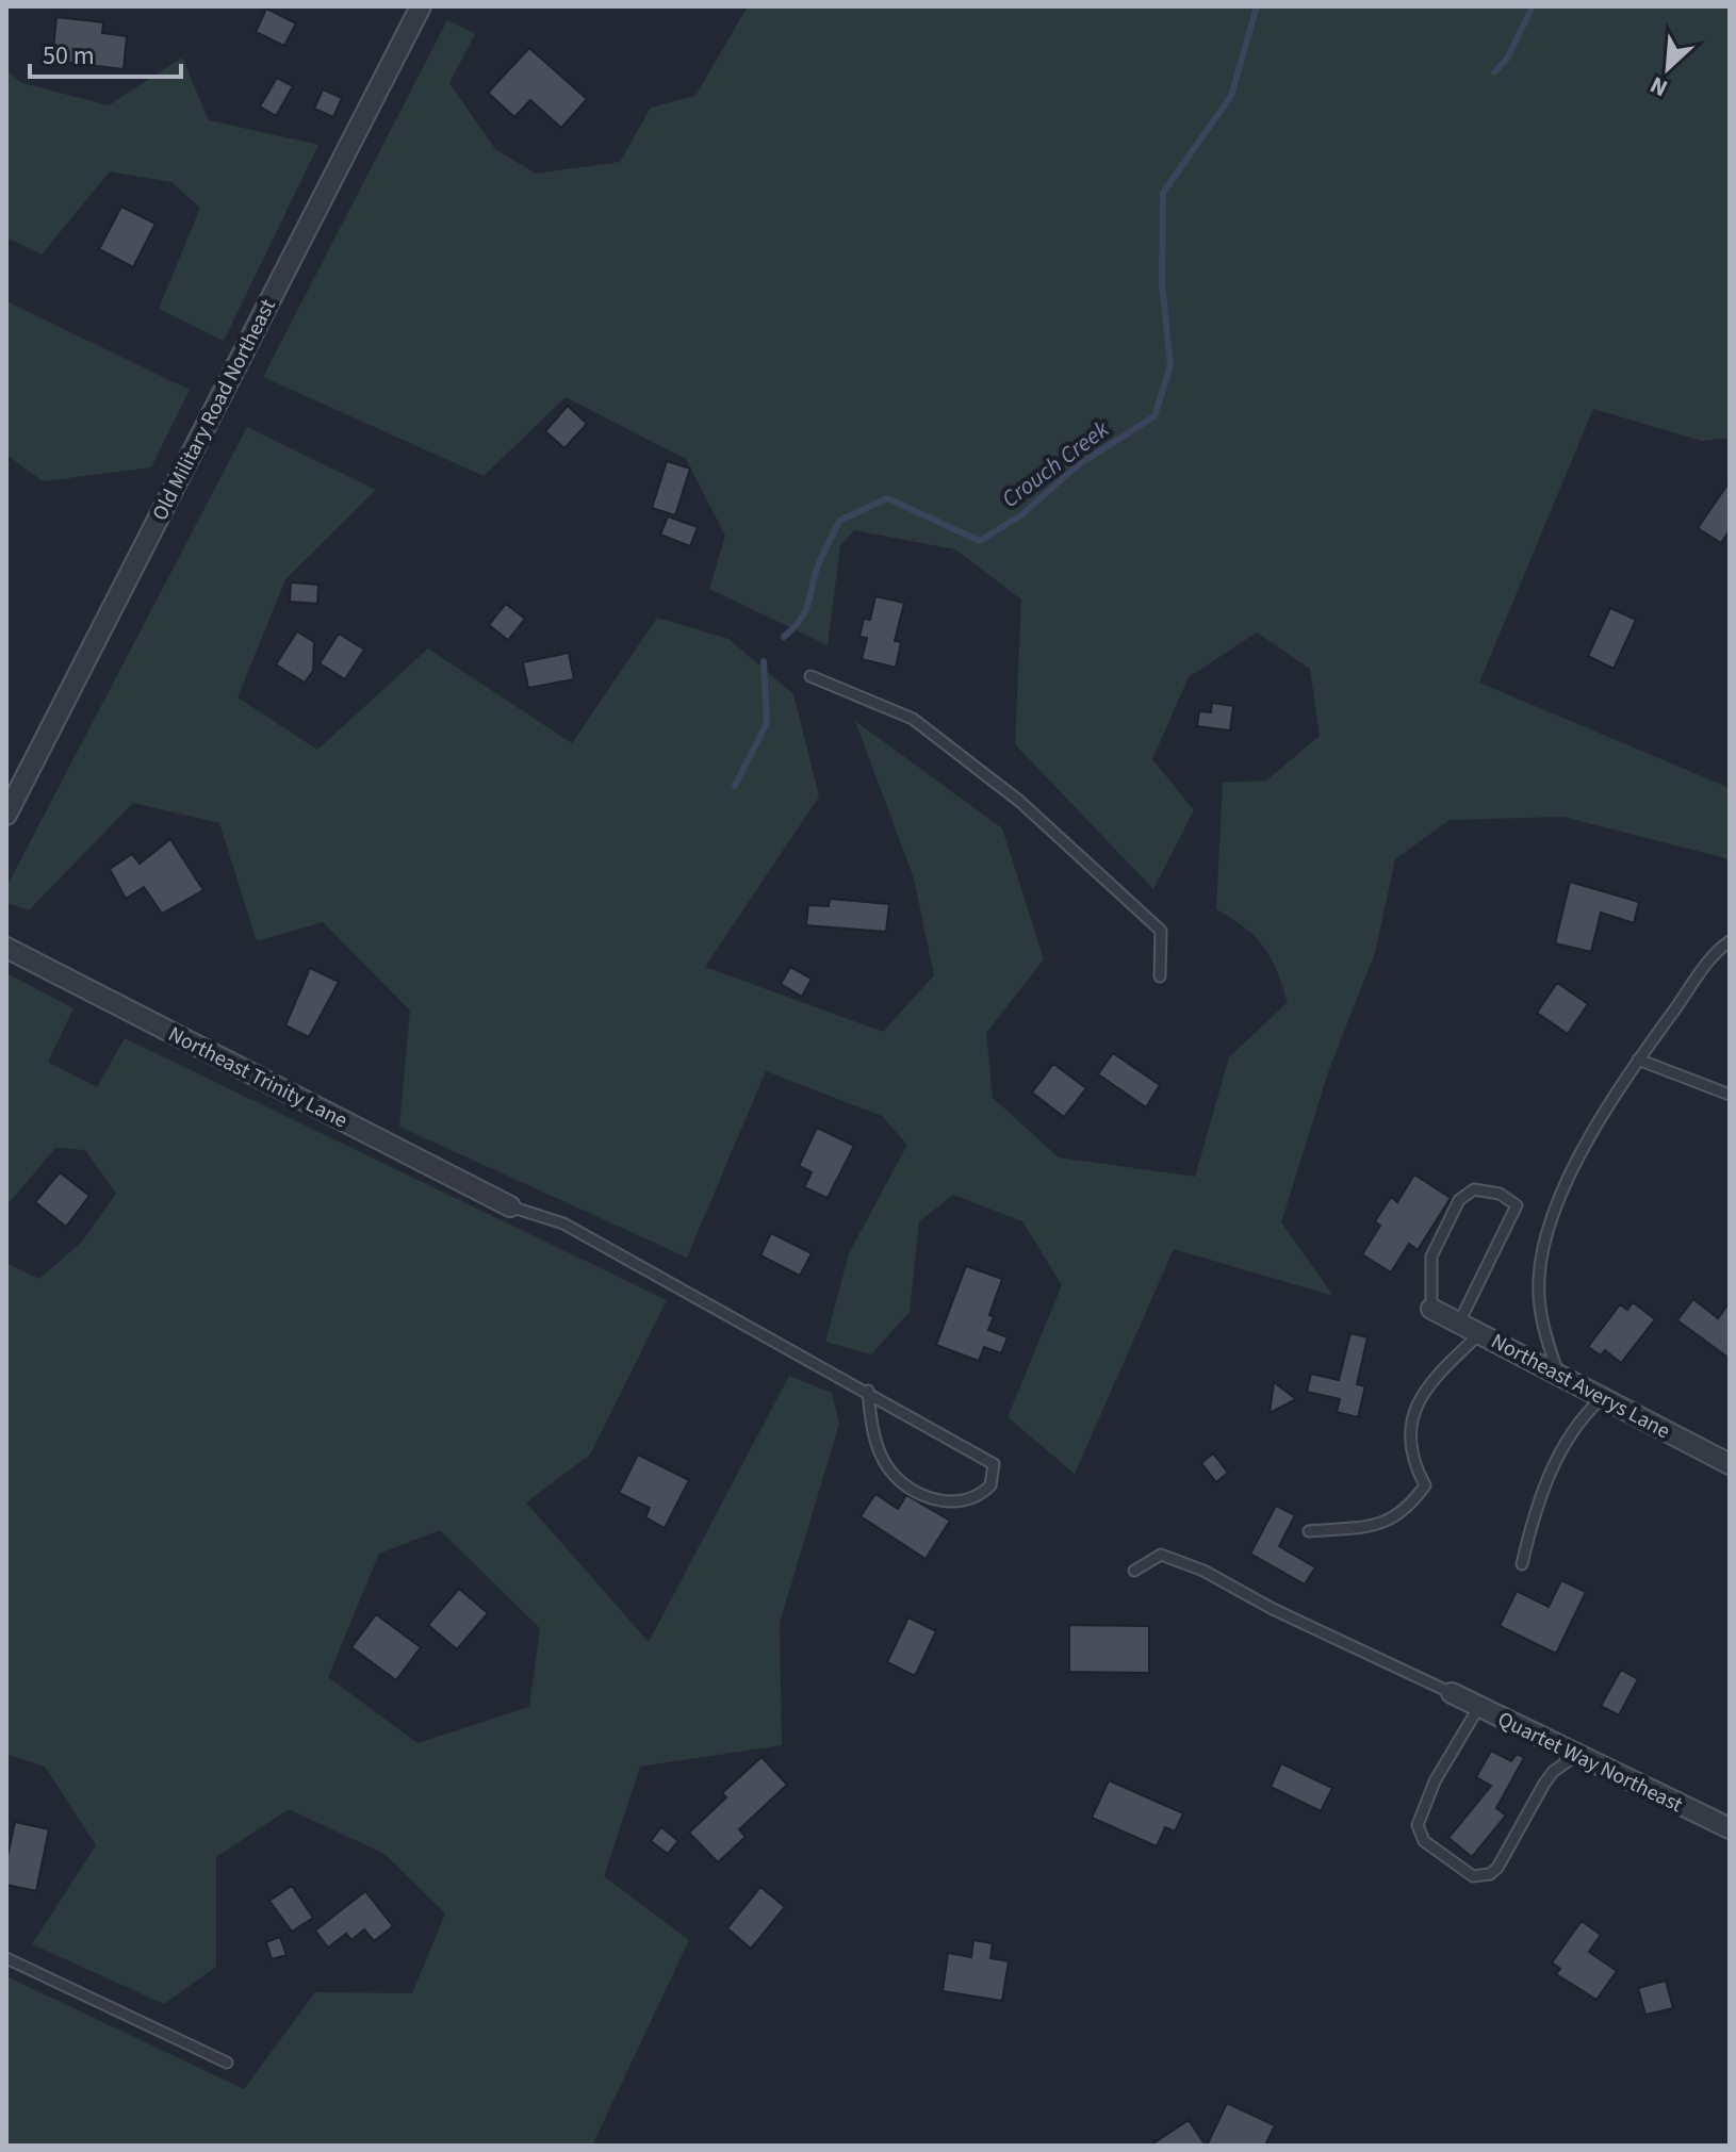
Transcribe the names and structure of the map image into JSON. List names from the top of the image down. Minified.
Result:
{"streets":{"street":["Old Military Road Northeast","Northeast Trinity Lane","Northeast Averys Lane","Quartet Way Northeast"]},"water":["Crouch Creek"],"scale_bar":"50 m","north":"bottom left"}
